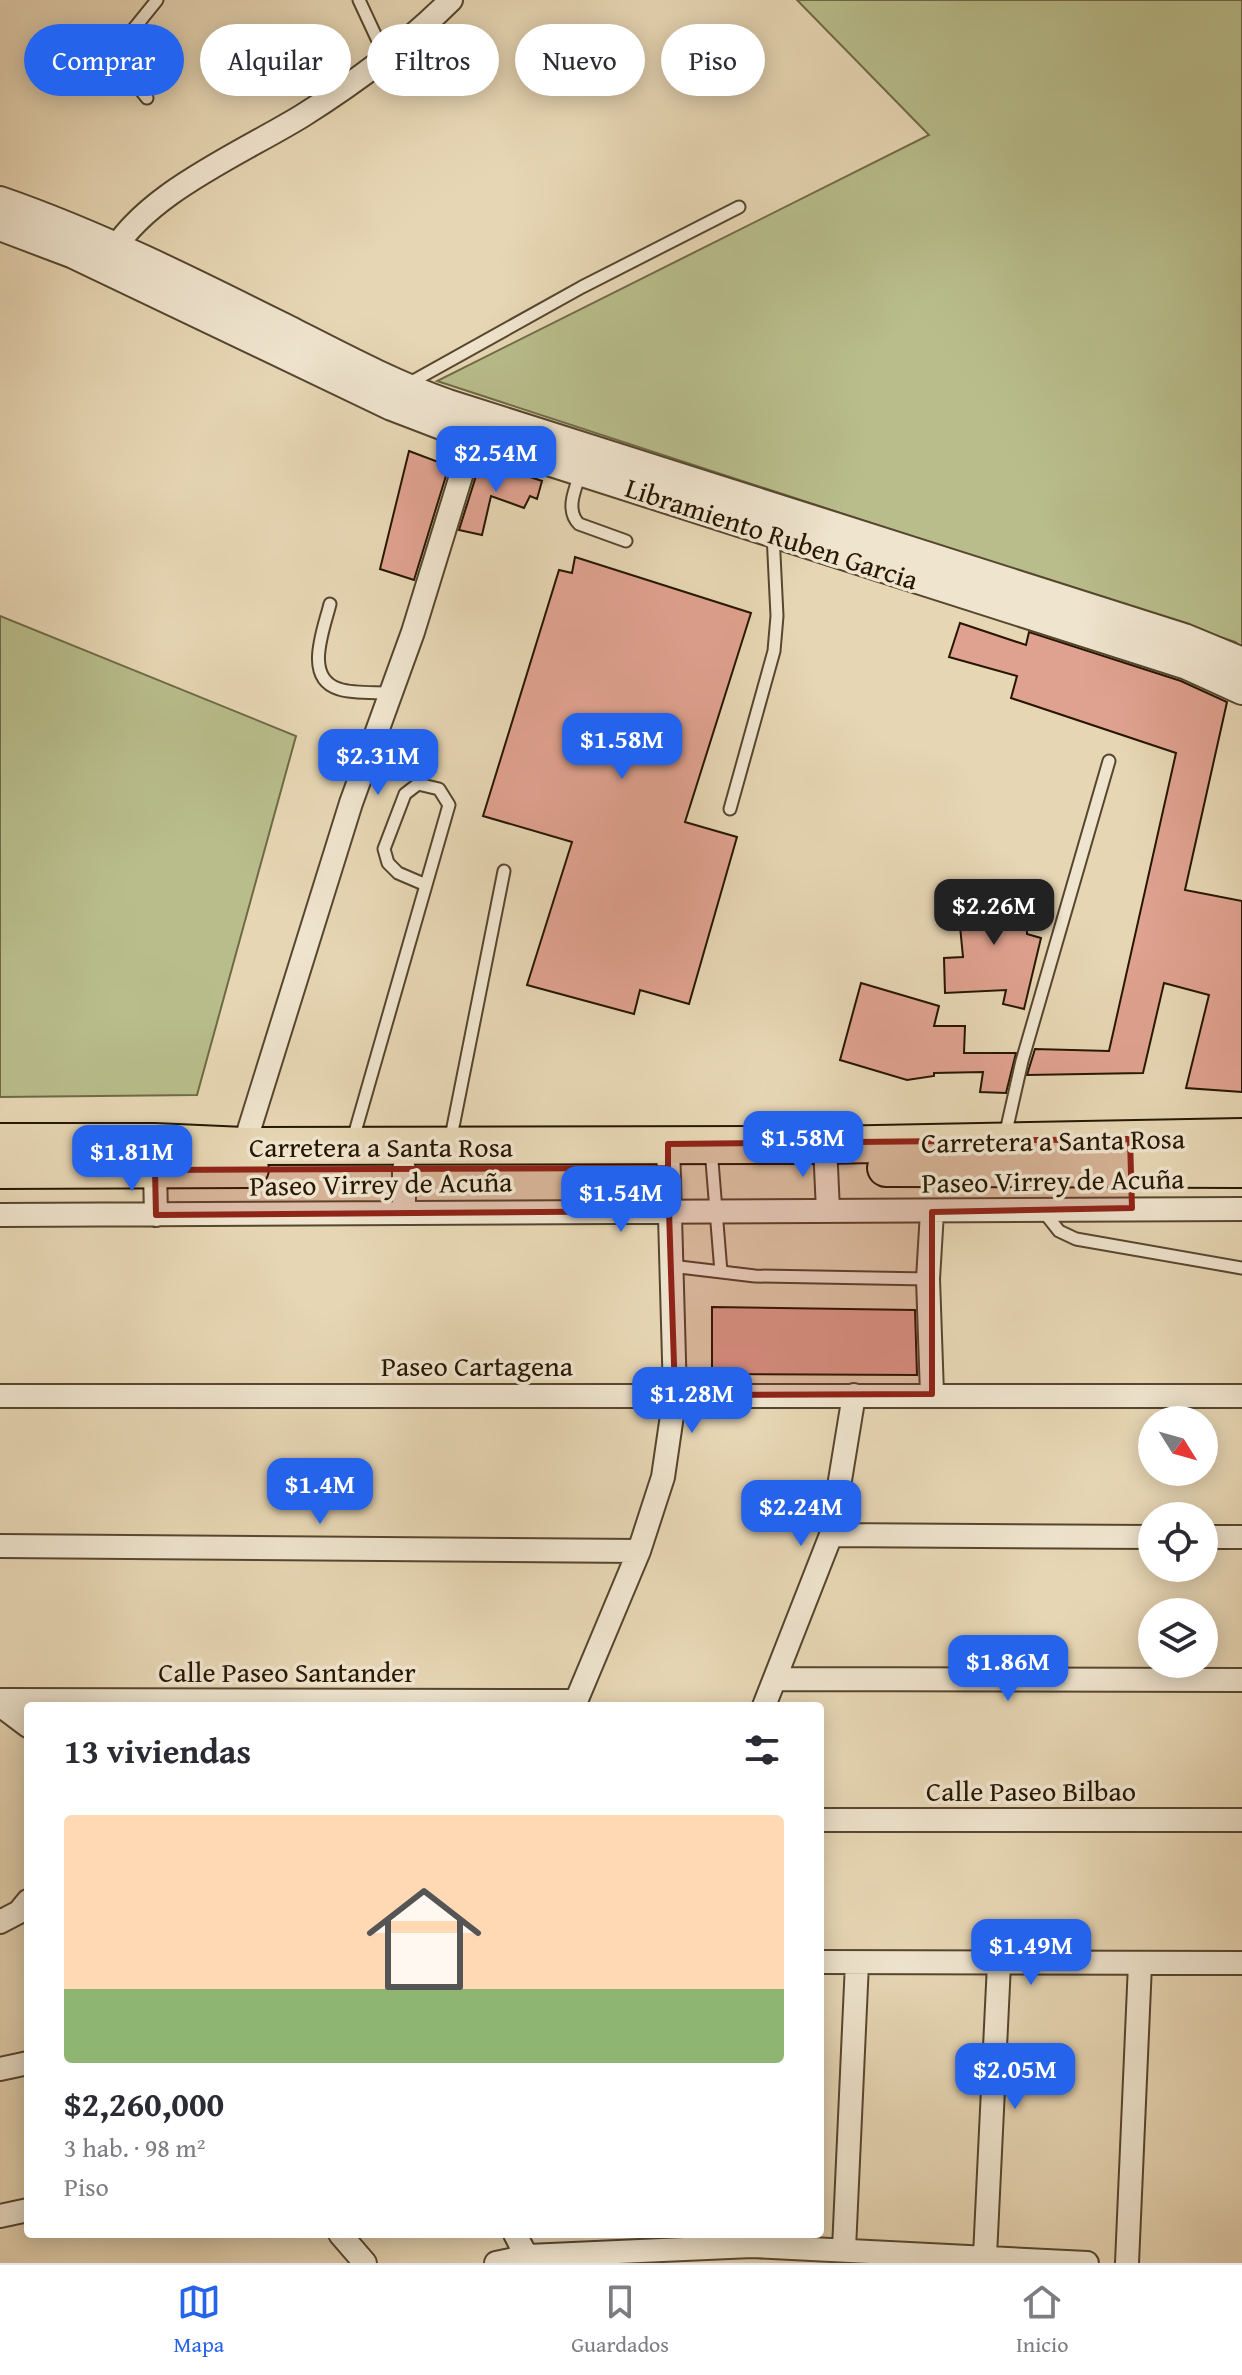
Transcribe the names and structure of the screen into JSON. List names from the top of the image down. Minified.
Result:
{"streets":{"main road":["Carretera a Santa Rosa"],"street":["Libramiento Ruben Garcia","Paseo Virrey de Acuña","Paseo Cartagena","Calle Paseo Santander","Calle Paseo Bilbao"]},"north":"bottom right","page":{"chip":["Comprar","Alquilar","Filtros","Nuevo","Piso"],"price":["$2.54M","$1.58M","$2.31M","$2.26M","$1.58M","$1.81M","$1.54M","$1.28M","$1.4M","$2.24M","$1.86M","$1.49M","$2.05M"],"heading":"13 viviendas","list":[{"name":"$2,260,000","note":"3 hab. · 98 m² · Piso"}],"tabs":["Mapa","Guardados","Inicio"]}}
